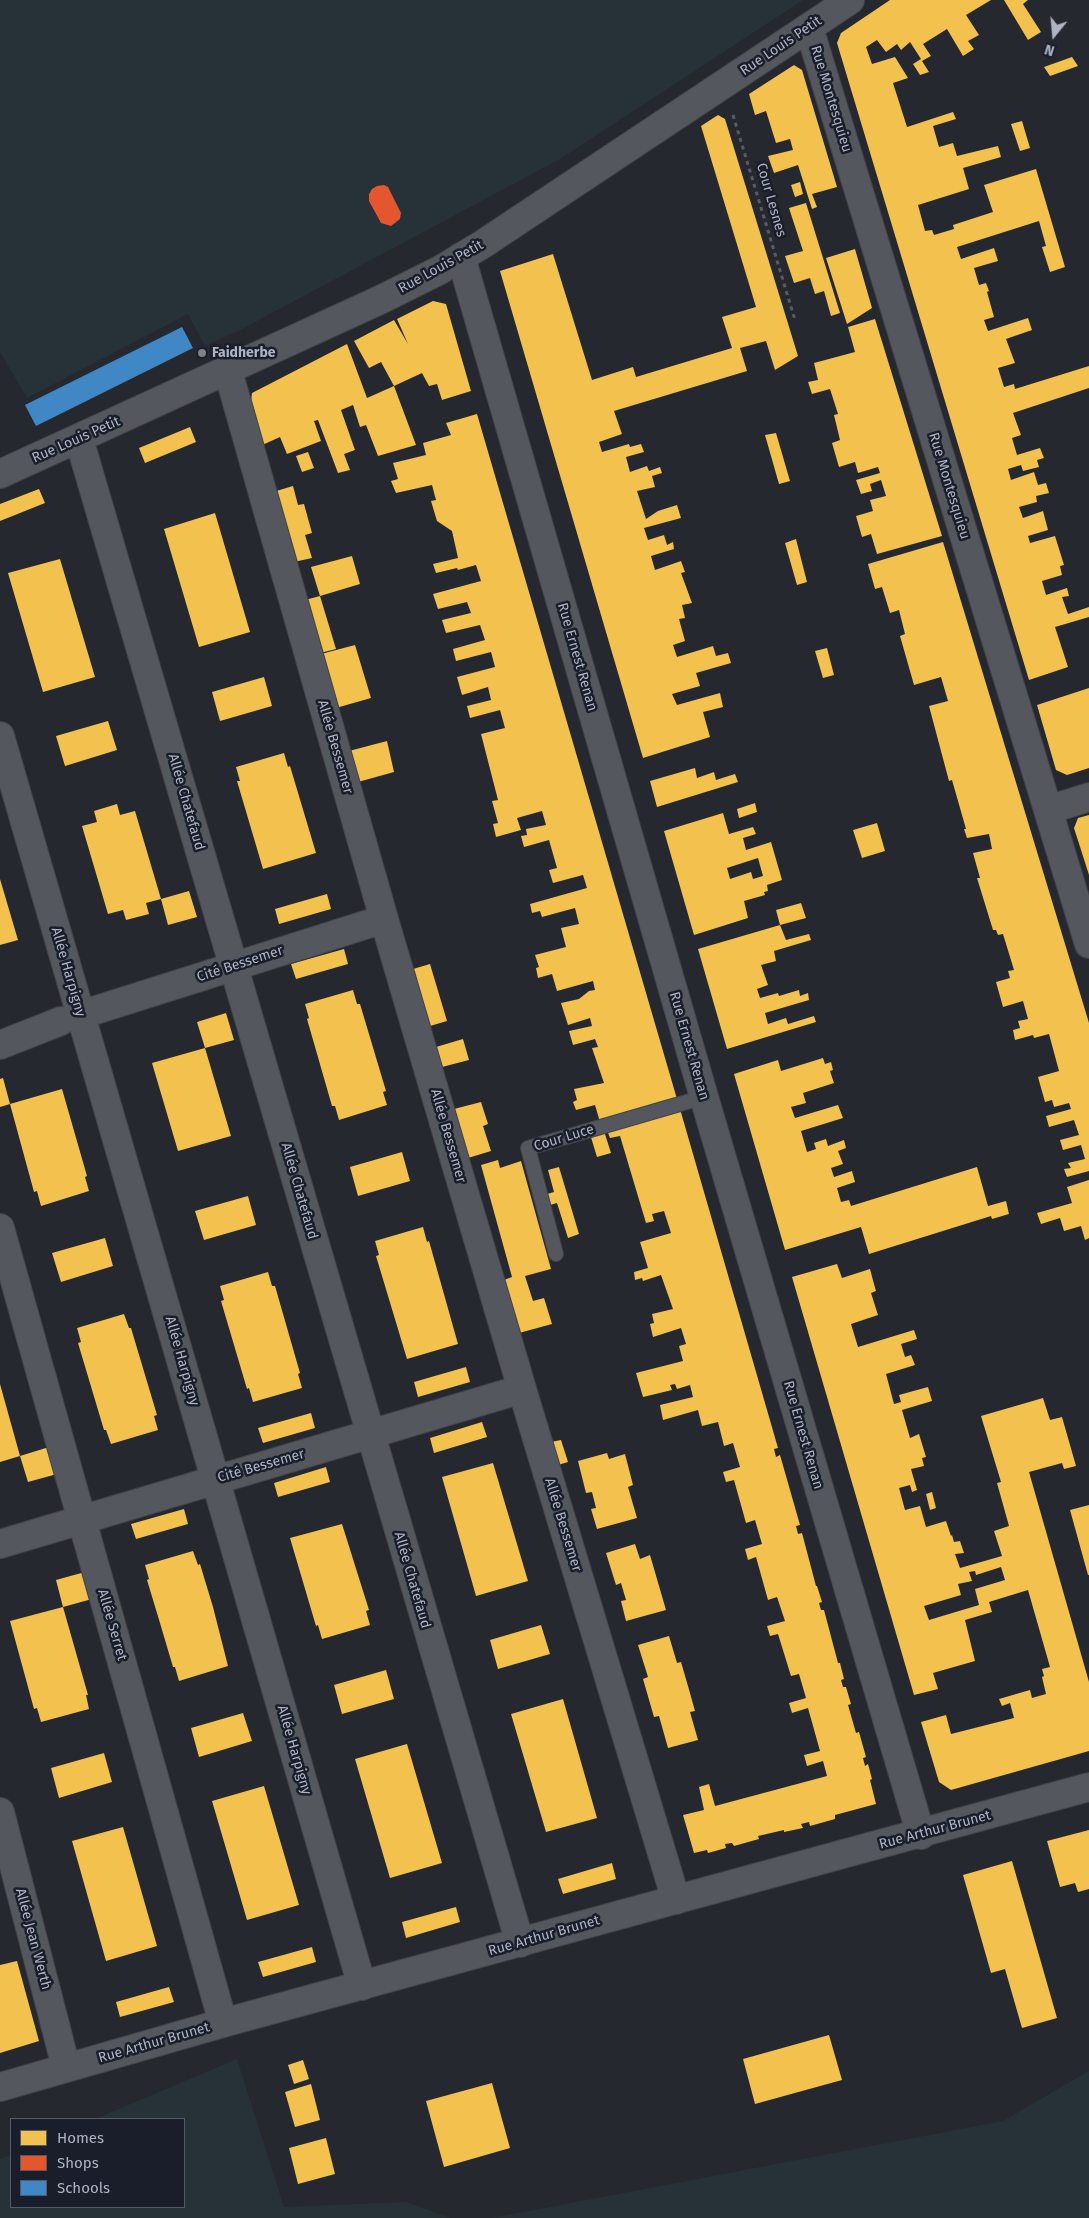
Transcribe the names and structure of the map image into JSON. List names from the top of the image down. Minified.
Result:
{"streets":{"street":["Rue Louis Petit","Rue Montesquieu","Rue Ernest Renan","Allée Bessemer","Allée Chatefaud","Cité Bessemer","Allée Harpigny","Allée Serret","Rue Arthur Brunet","Allée Jean Werth"],"lane":["Cour Luce"],"path":["Cour Lesnes"]},"crossings":[["Rue Louis Petit","Rue Montesquieu"],["Rue Louis Petit","Cour Lesnes"],["Rue Louis Petit","Rue Ernest Renan"],["Rue Louis Petit","Allée Bessemer"],["Rue Louis Petit","Allée Chatefaud"],["Rue Ernest Renan","Cour Luce"],["Rue Ernest Renan","Rue Arthur Brunet"],["Allée Bessemer","Cité Bessemer"],["Allée Bessemer","Rue Arthur Brunet"],["Allée Chatefaud","Cité Bessemer"],["Allée Chatefaud","Rue Arthur Brunet"],["Cité Bessemer","Allée Harpigny"],["Cité Bessemer","Allée Serret"],["Allée Harpigny","Rue Arthur Brunet"],["Allée Serret","Rue Arthur Brunet"],["Rue Arthur Brunet","Allée Jean Werth"]],"places":["Faidherbe"],"legend":["Homes","Shops","Schools"],"north":"bottom"}
